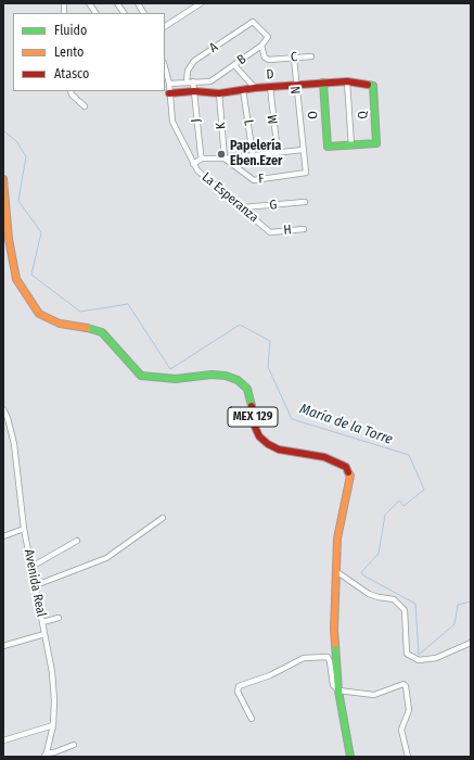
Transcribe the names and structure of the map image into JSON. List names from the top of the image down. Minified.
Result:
{"streets":{"main road":["D","O","Q","MEX 129"],"street":["A","C","B","N","M","J","L","K","F","La Esperanza","G","H","Avenida Real"]},"crossings":[["A","C"],["A","B"],["C","B"],["C","N"],["B","J"],["D","N"],["D","O"],["D","Q"],["D","M"],["D","J"],["D","L"],["D","K"],["D","La Esperanza"],["N","F"],["O","Q"],["K","F"],["La Esperanza","G"],["La Esperanza","H"]],"water":["María de la Torre"],"places":["Papelería Eben.Ezer"],"legend":["Fluido","Lento","Atasco"]}
